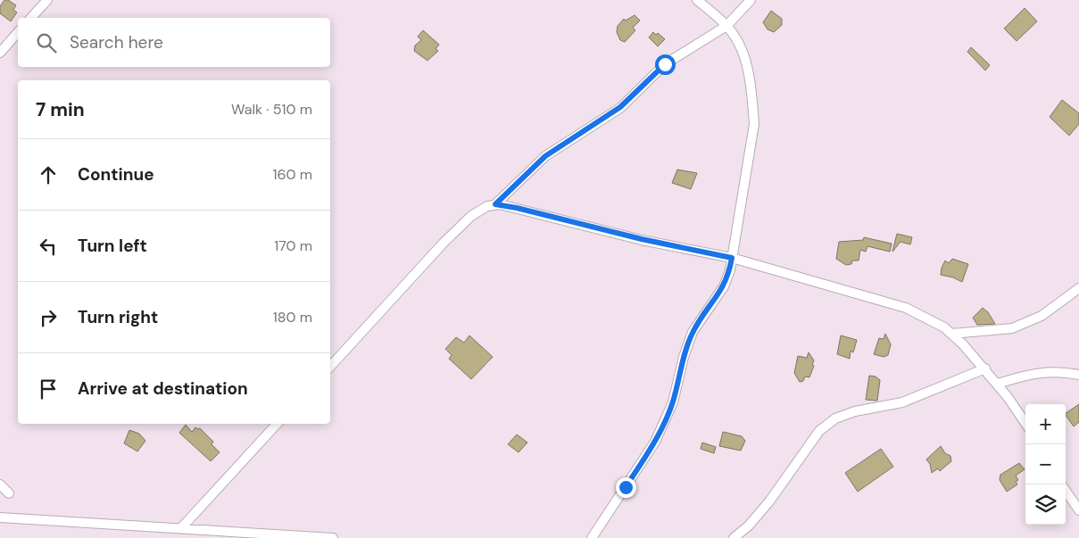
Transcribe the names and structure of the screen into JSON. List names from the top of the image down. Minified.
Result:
{"page":{"search":"Search here","heading":["7 min","Walk · 510 m"],"list":[["Continue","160 m"],["Turn left","170 m"],["Turn right","180 m"],"Arrive at destination"],"map_buttons":["+","−"]}}
